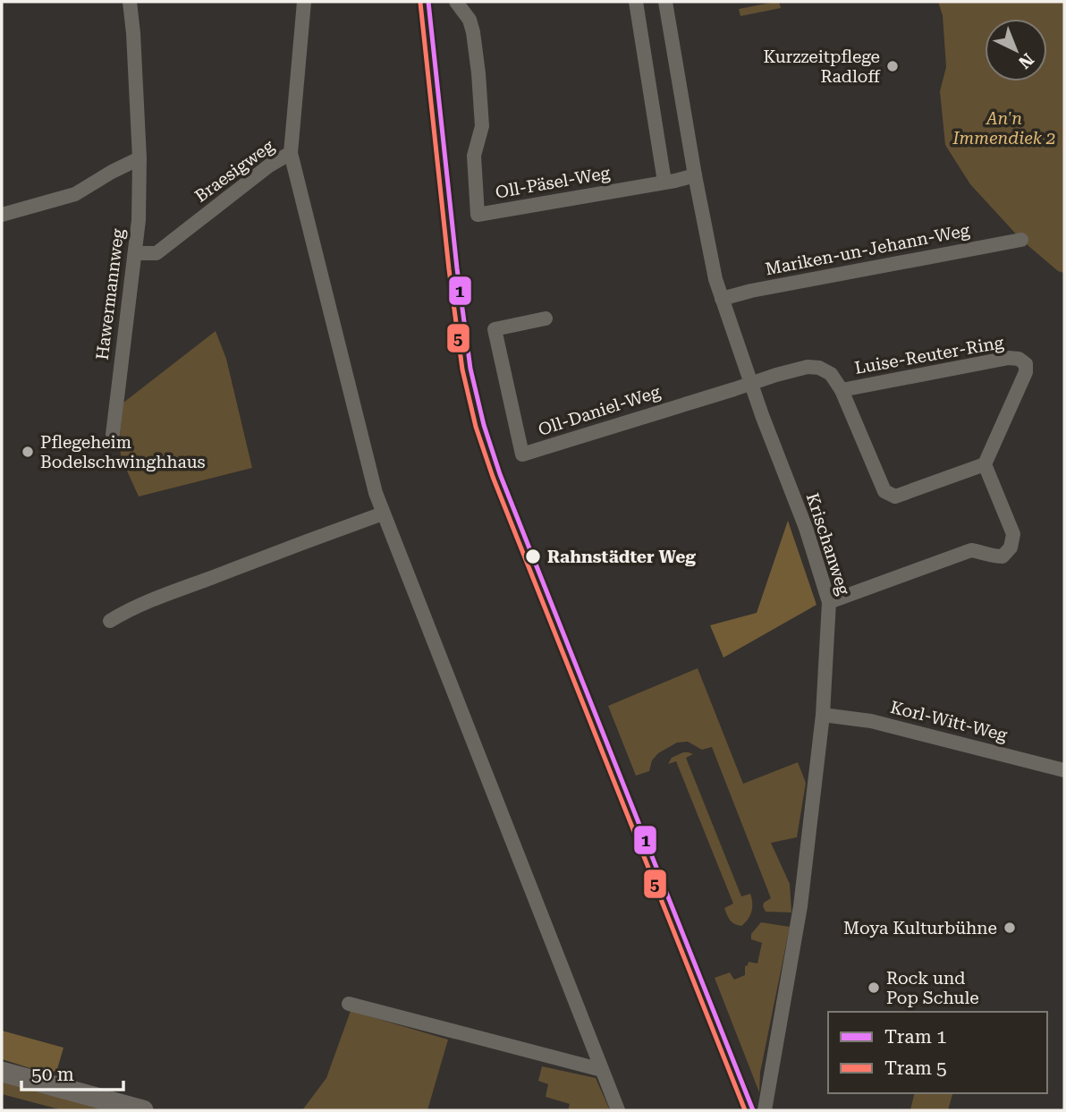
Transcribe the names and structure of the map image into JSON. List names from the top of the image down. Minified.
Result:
{"streets":{"street":["Braesigweg","Oll-Päsel-Weg","Mariken-un-Jehann-Weg","Hawermannweg","Luise-Reuter-Ring","Oll-Daniel-Weg","Krischanweg","Korl-Witt-Weg"]},"crossings":[["Braesigweg","Hawermannweg"],["Oll-Päsel-Weg","Krischanweg"],["Mariken-un-Jehann-Weg","Krischanweg"],["Luise-Reuter-Ring","Oll-Daniel-Weg"],["Luise-Reuter-Ring","Krischanweg"],["Oll-Daniel-Weg","Krischanweg"],["Krischanweg","Korl-Witt-Weg"]],"parks":["An'n Immendiek 2"],"places":["Kurzzeitpflege Radloff","Pflegeheim Bodelschwinghhaus","Rahnstädter Weg","Moya Kulturbühne","Rock und Pop Schule"],"lines":["tram line 1","tram line 5"],"legend":["Tram 1","Tram 5"],"scale_bar":"50 m","north":"bottom right"}
